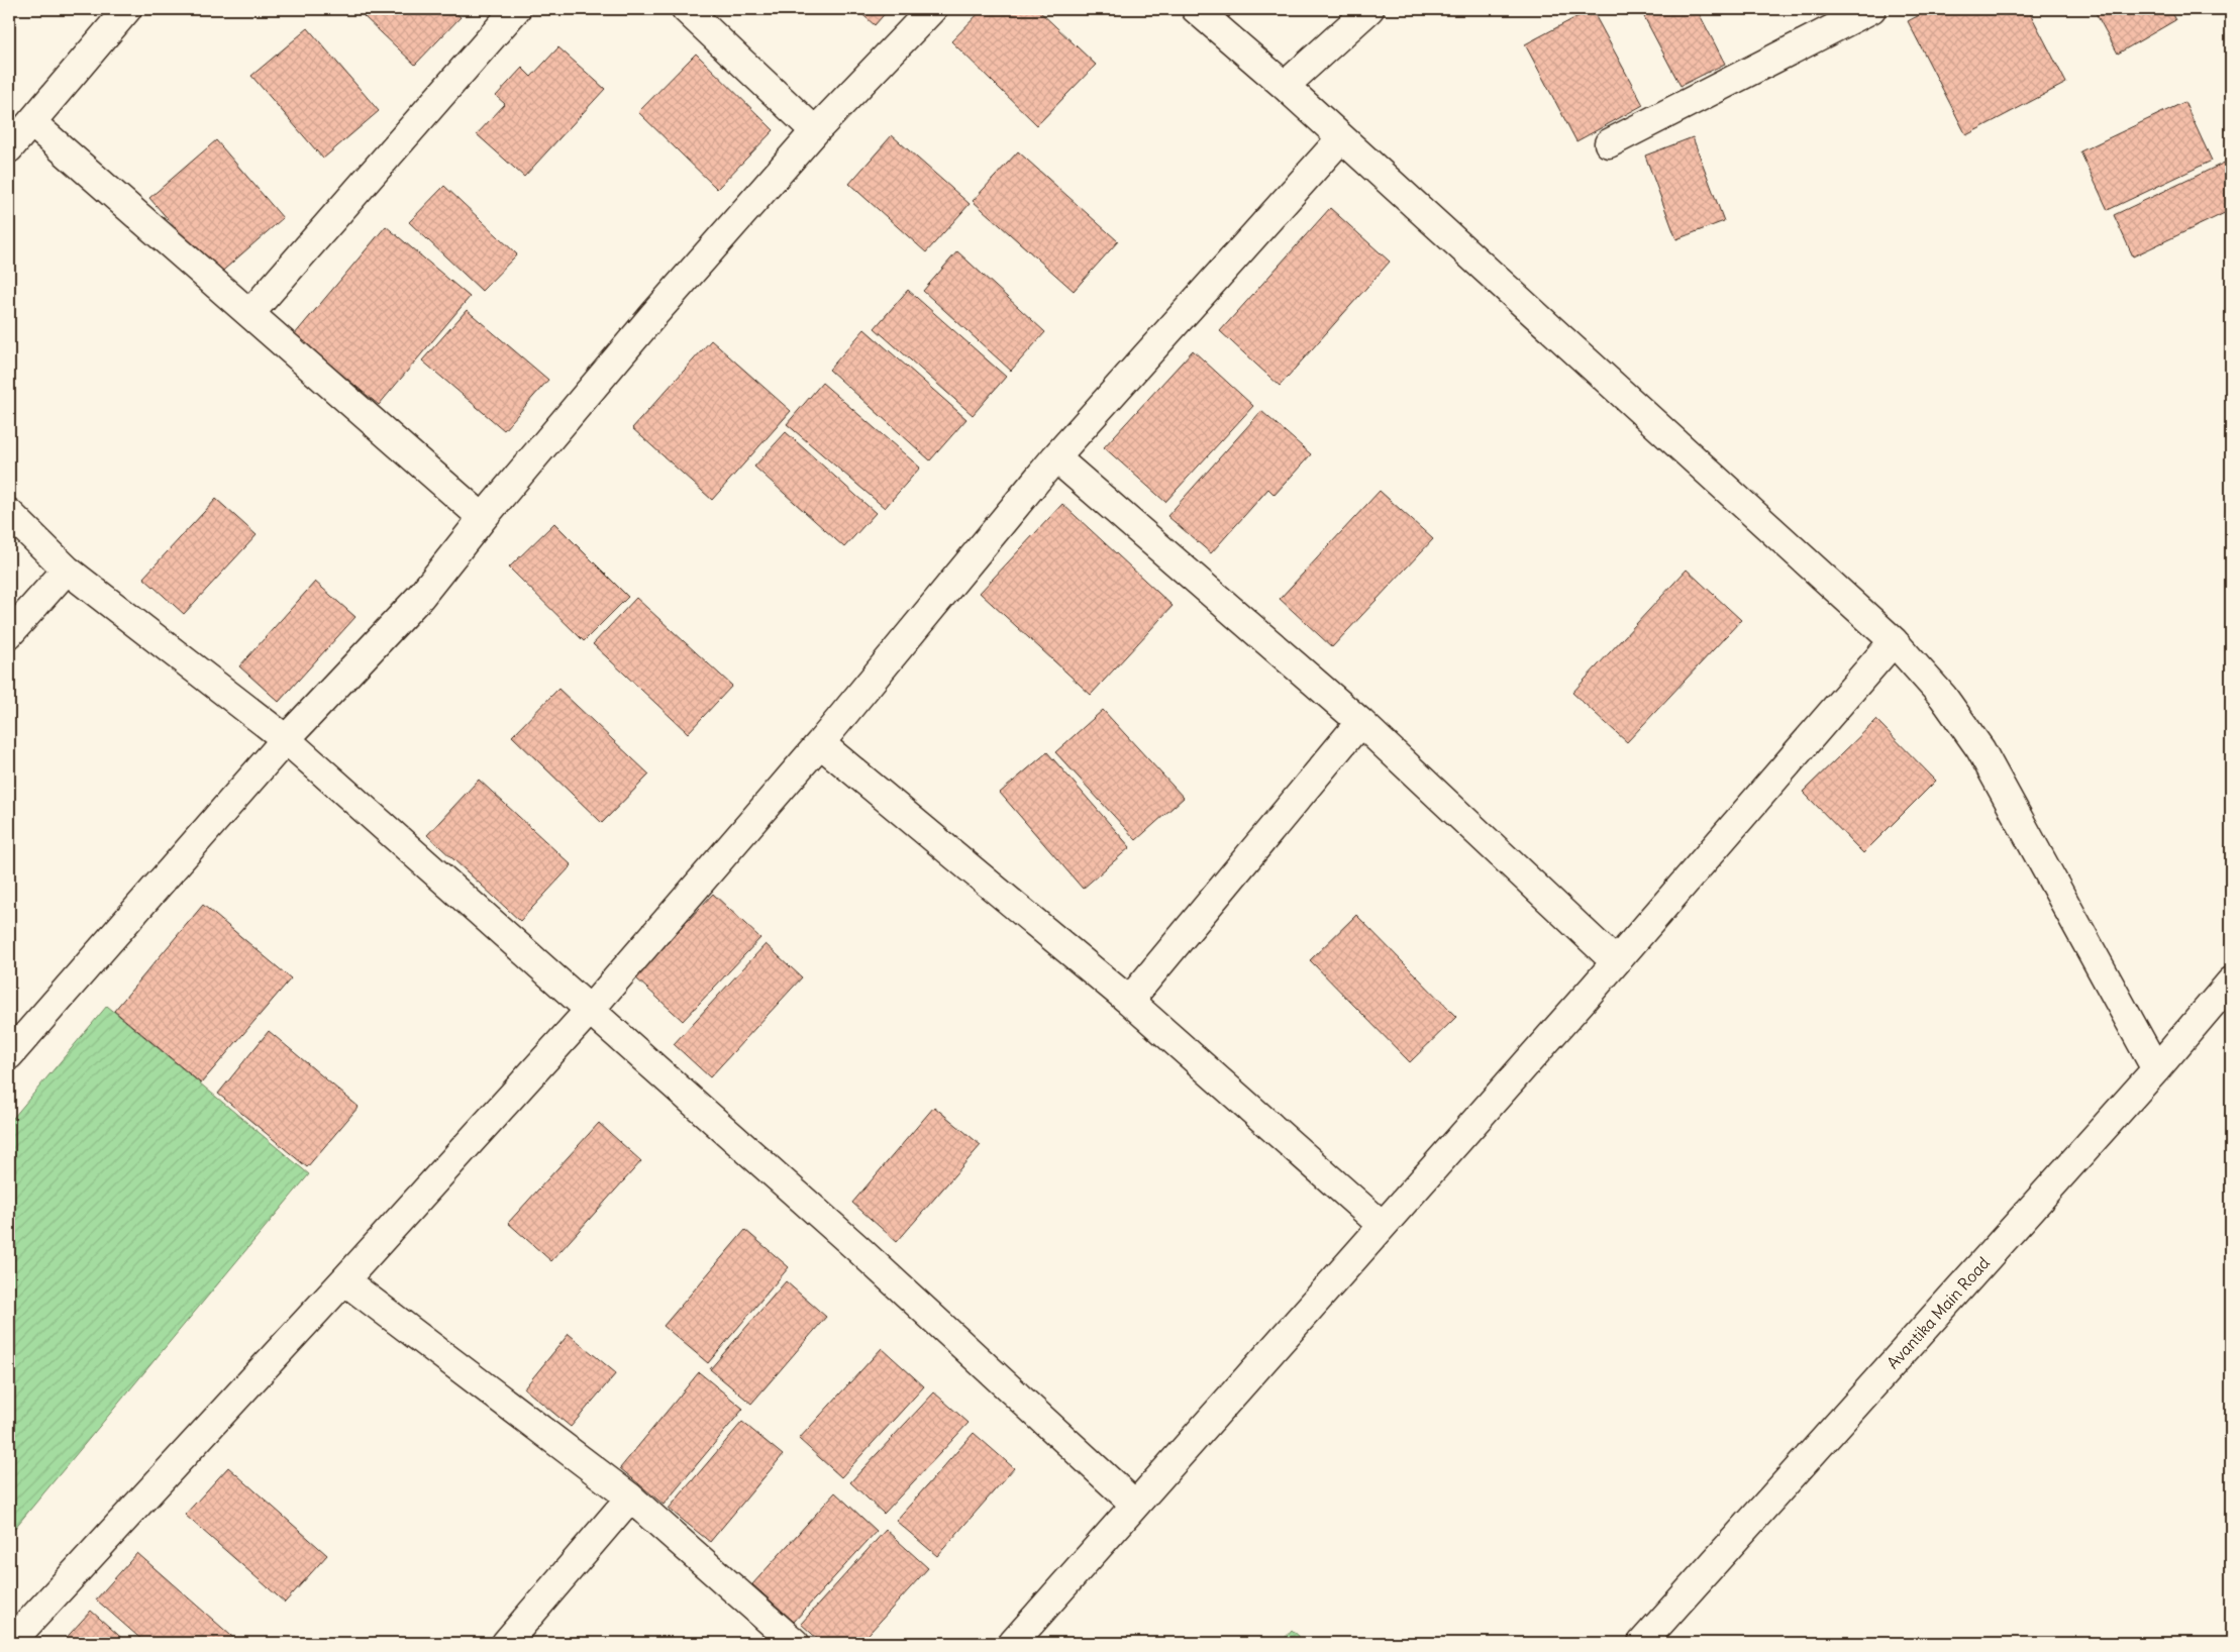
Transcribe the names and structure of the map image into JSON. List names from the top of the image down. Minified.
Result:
{"streets":{"street":["Avantika Main Road"]}}
